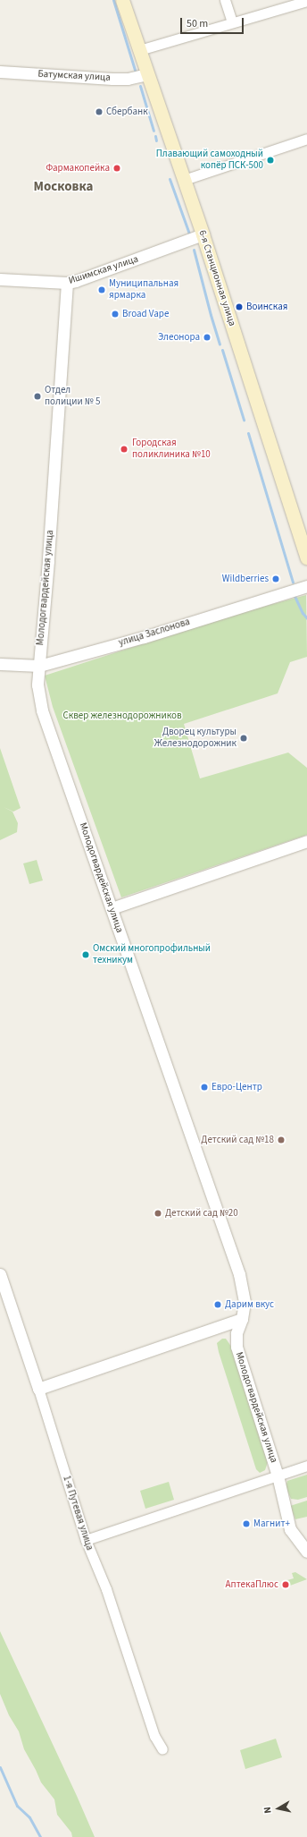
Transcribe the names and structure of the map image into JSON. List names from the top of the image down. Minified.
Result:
{"streets":{"main road":["6-я Станционная улица"],"street":["Батумская улица","Ишимская улица","Молодогвардейская улица","улица Заслонова","1-я Путевая улица"]},"crossings":[["Батумская улица","6-я Станционная улица"],["Ишимская улица","6-я Станционная улица"],["Ишимская улица","Молодогвардейская улица"],["Молодогвардейская улица","улица Заслонова"]],"districts":["Московка"],"parks":["Сквер железнодорожников"],"places":["Сбербанк","Плавающий самоходный копёр ПСК-500","Фармакопейка","Муниципальная ярмарка","Воинская","Broad Vape","Элеонора","Отдел полиции № 5","Городская поликлиника №10","Wildberries","Дворец культуры Железнодорожник","Омский многопрофильный техникум","Евро-Центр","Детский сад №18","Детский сад №20","Дарим вкус","Магнит+","АптекаПлюс"],"scale_bar":"50 m","north":"left"}
